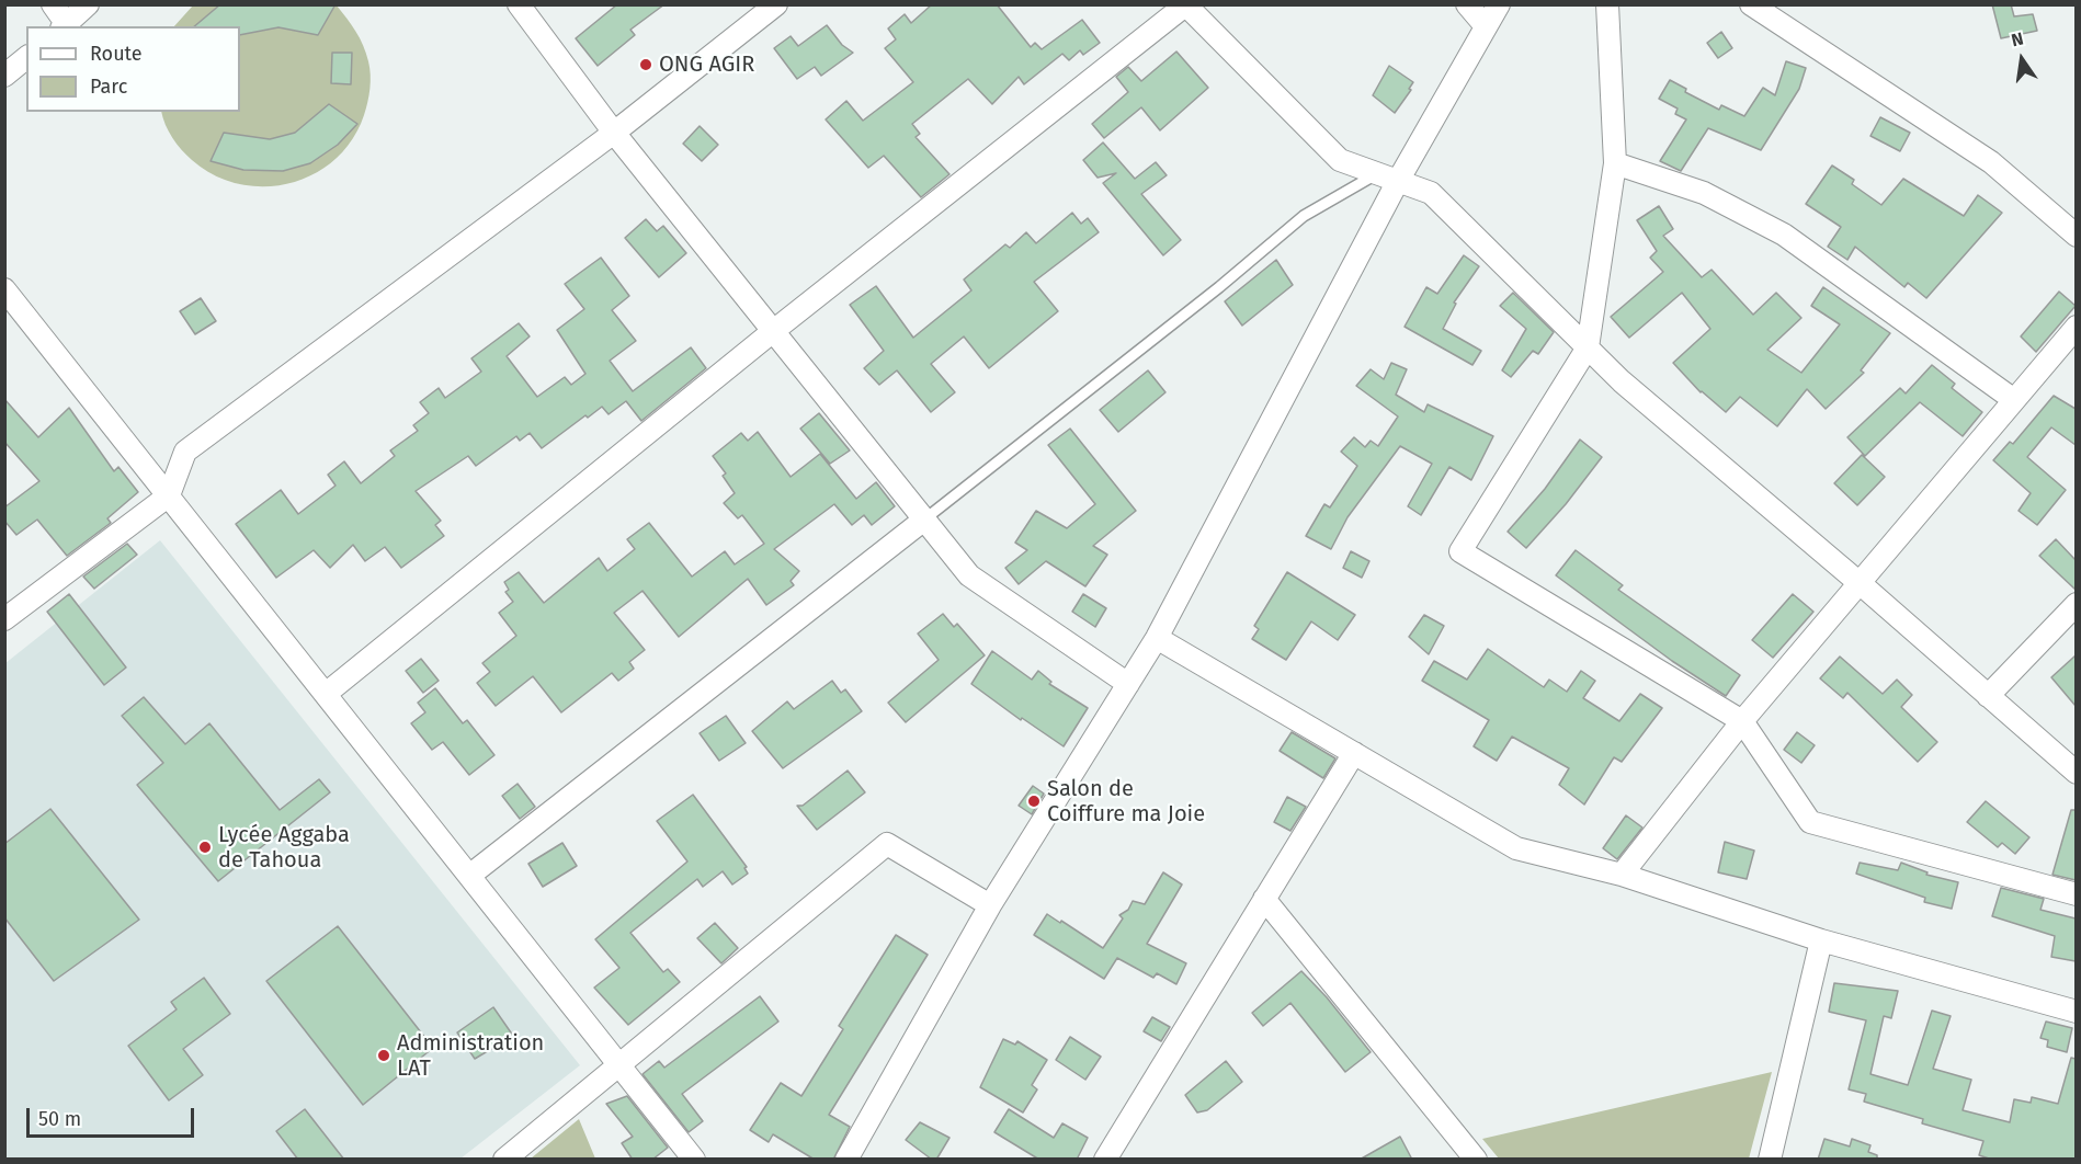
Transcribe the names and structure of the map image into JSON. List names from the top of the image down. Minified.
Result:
{"places":["ONG AGIR","Salon de Coiffure ma Joie","Lycée Aggaba de Tahoua","Administration LAT"],"legend":["Route","Parc"],"scale_bar":"50 m","north":"top"}
